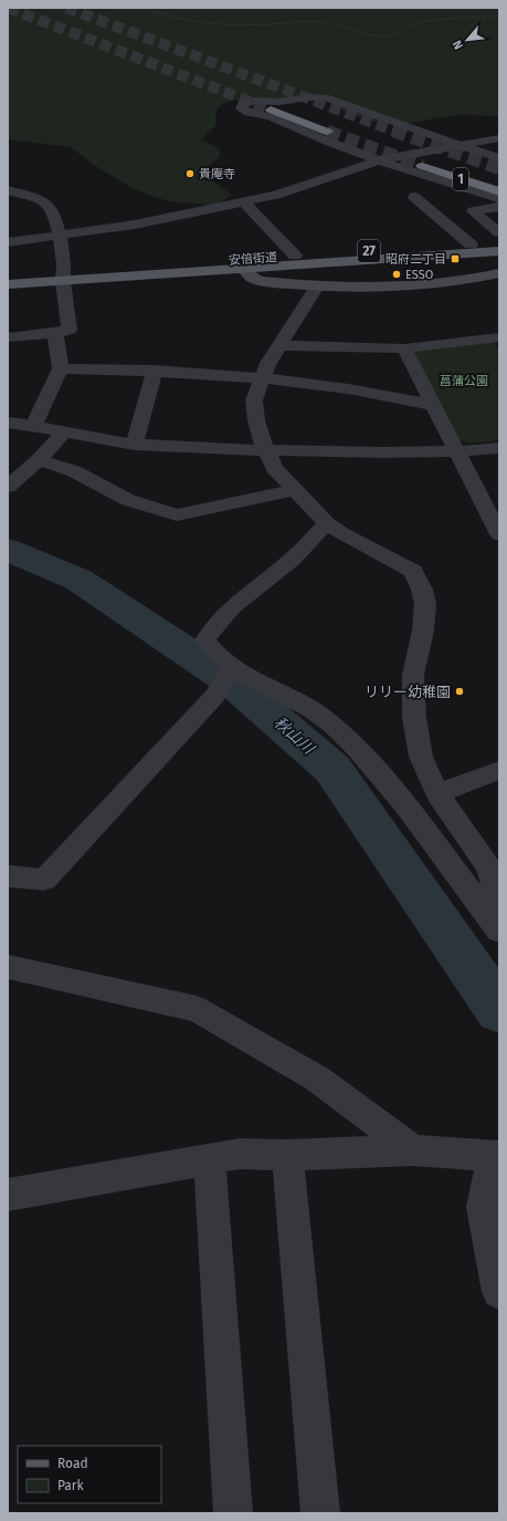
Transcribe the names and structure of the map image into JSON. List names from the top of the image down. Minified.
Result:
{"streets":{"highway":["1"],"main road":["27","安倍街道"]},"water":["秋山川"],"parks":["菖蒲公園"],"places":{"other":["貴庵寺","ESSO","リリー幼稚園"],"transit":["昭府二丁目"]},"legend":["Road","Park"],"north":"bottom left"}
